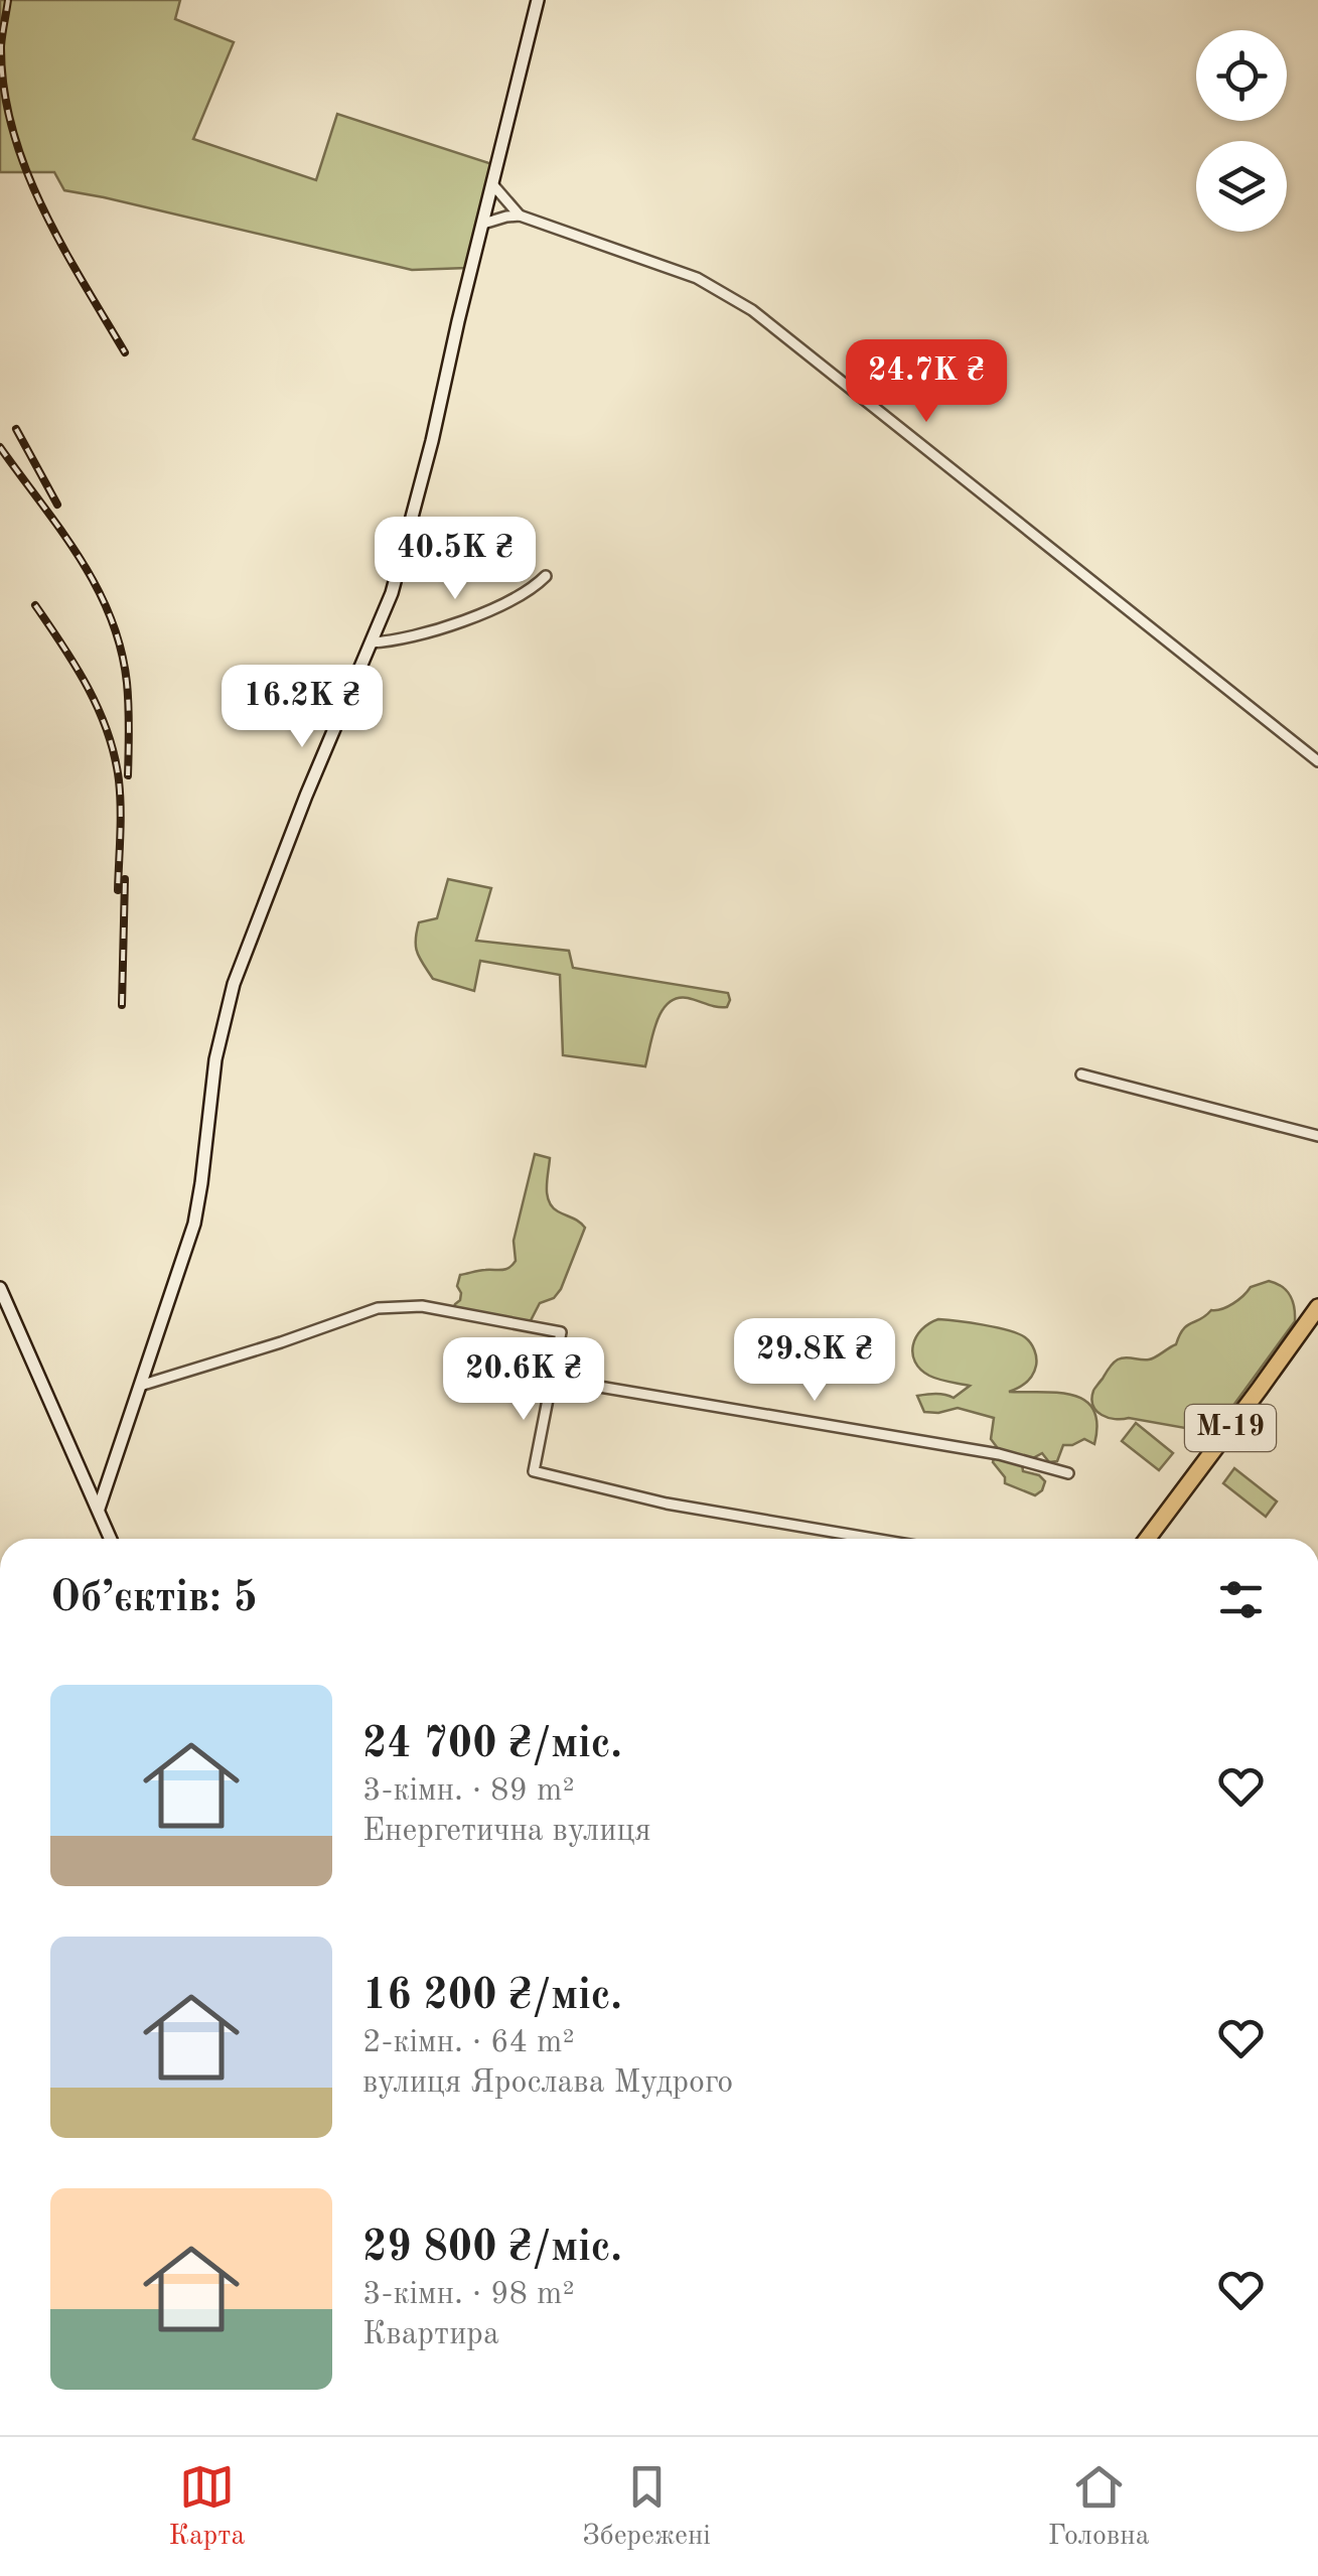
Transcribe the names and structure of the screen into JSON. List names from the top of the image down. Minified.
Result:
{"streets":{"highway":["М-19"]},"page":{"price":["24.7K ₴","40.5K ₴","16.2K ₴","29.8K ₴","20.6K ₴"],"heading":"Об’єктів: 5","list":[{"name":"24 700 ₴/міс.","note":"3-кімн. · 89 m² · Енергетична вулиця"},{"name":"16 200 ₴/міс.","note":"2-кімн. · 64 m² · вулиця Ярослава Мудрого"},{"name":"29 800 ₴/міс.","note":"3-кімн. · 98 m² · Квартира"}],"tabs":["Карта","Збережені","Головна"]}}
